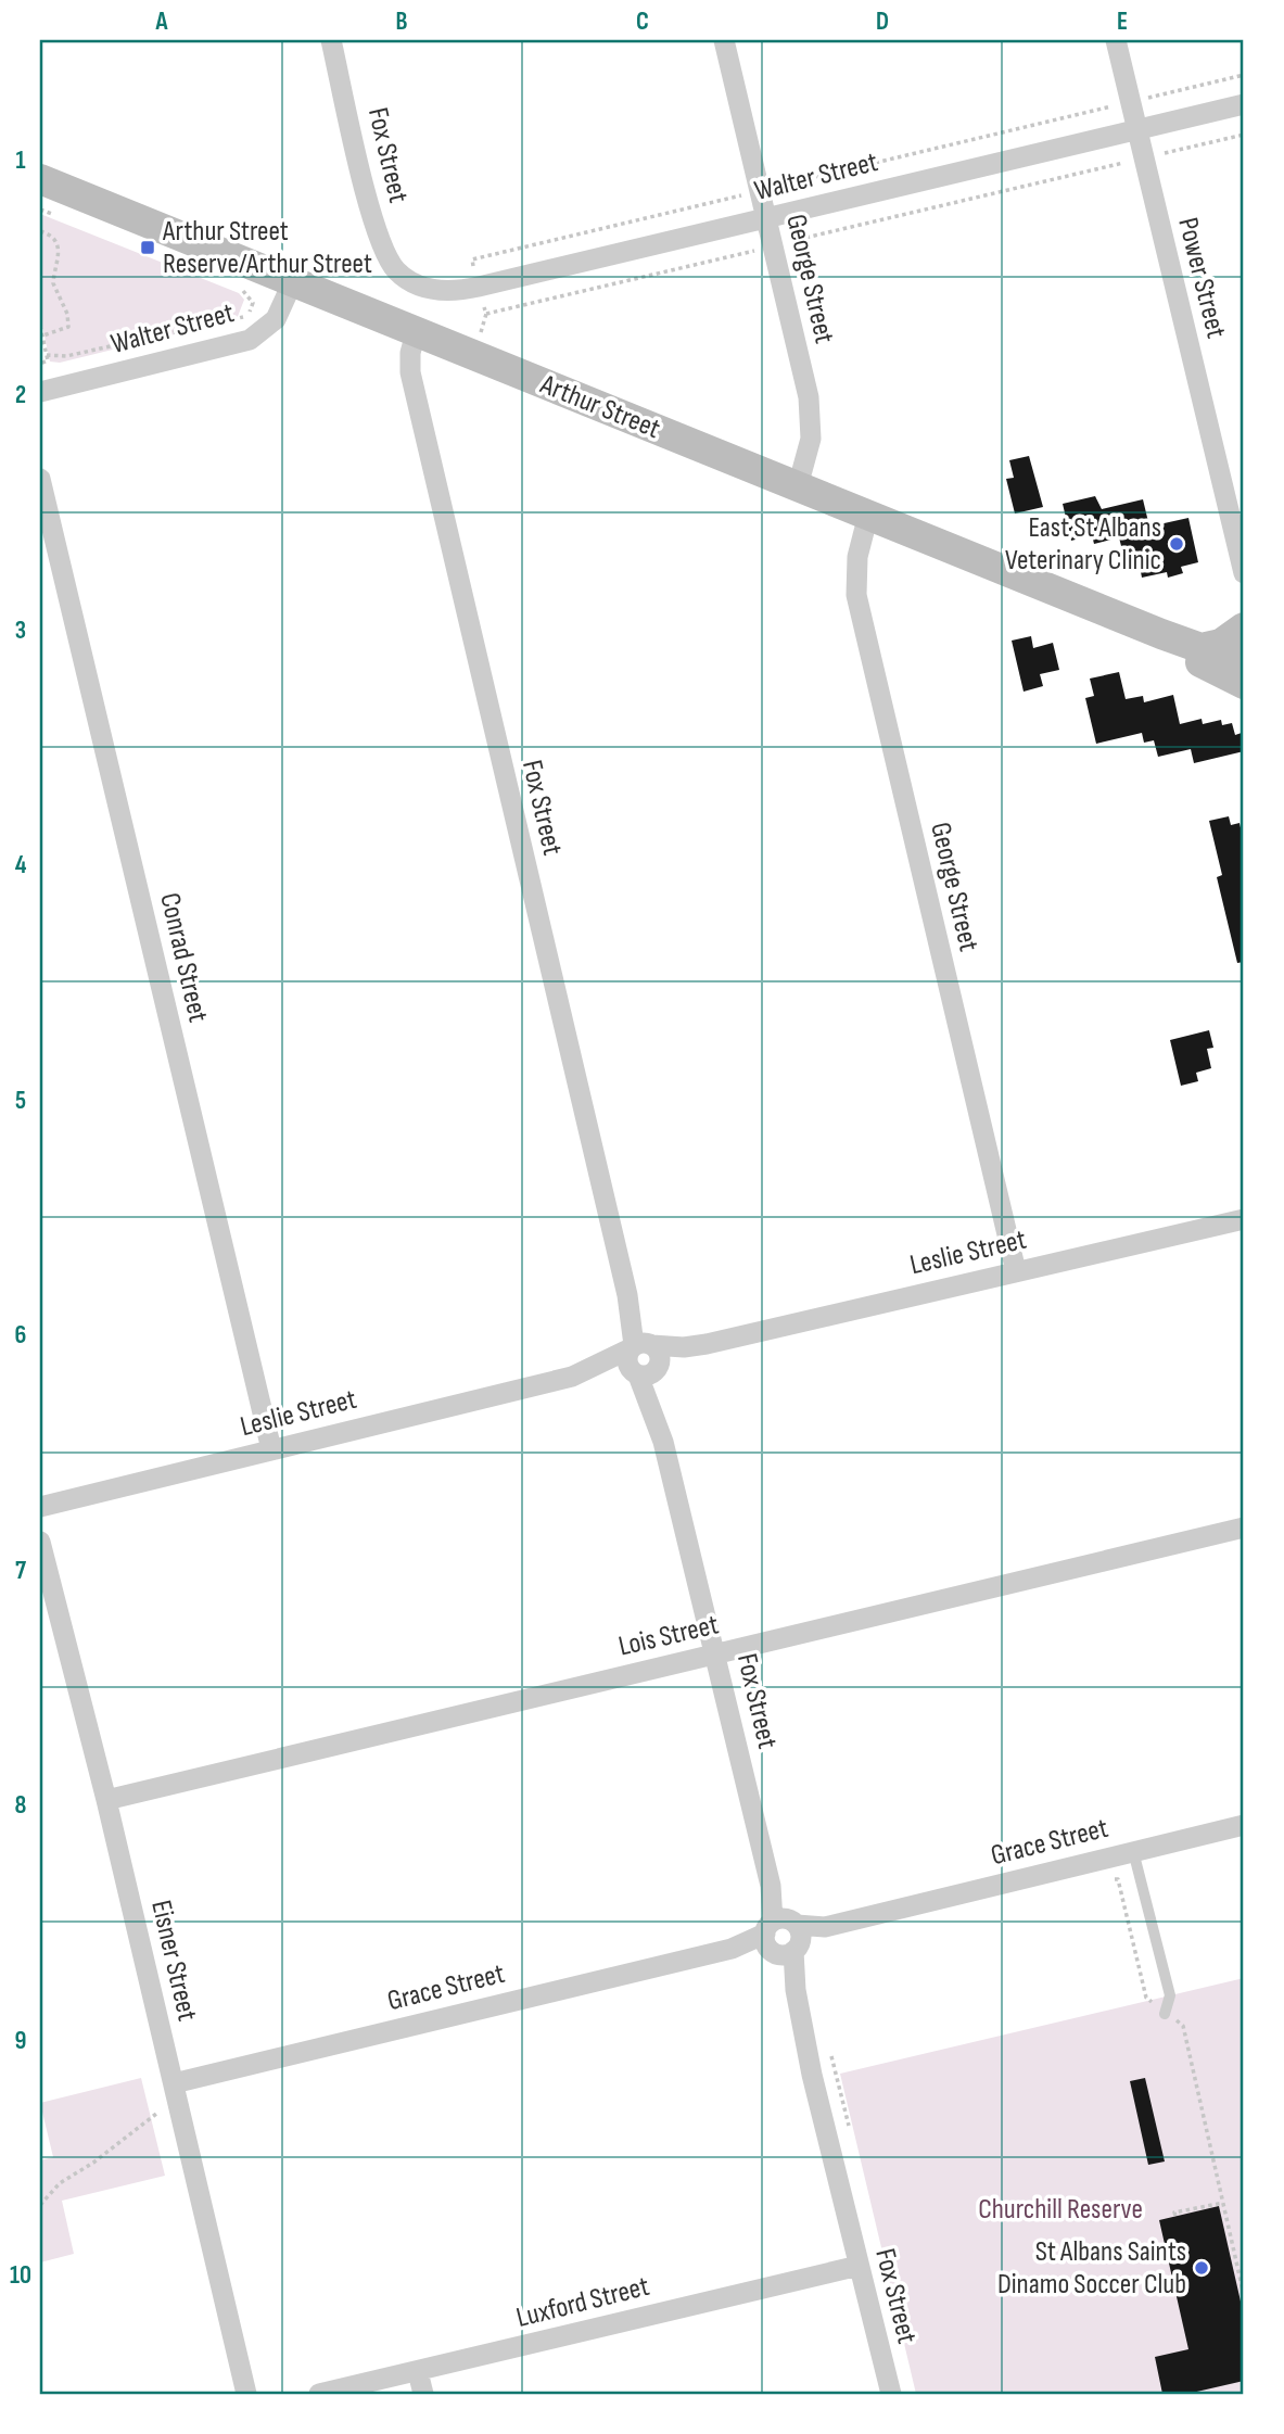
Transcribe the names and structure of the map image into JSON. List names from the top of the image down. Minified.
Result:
{"streets":{"street":["Fox Street","Walter Street","Power Street","George Street","Arthur Street","Conrad Street","Leslie Street","Lois Street","Grace Street","Eisner Street","Luxford Street"]},"crossings":[["Fox Street","Walter Street"],["Fox Street","Arthur Street"],["Fox Street","Leslie Street"],["Fox Street","Lois Street"],["Fox Street","Grace Street"],["Fox Street","Luxford Street"],["Walter Street","Power Street"],["Walter Street","George Street"],["Walter Street","Arthur Street"],["George Street","Arthur Street"],["George Street","Leslie Street"],["Conrad Street","Leslie Street"],["Lois Street","Eisner Street"],["Grace Street","Eisner Street"]],"parks":["Churchill Reserve"],"places":{"transit":["Arthur Street Reserve/Arthur Street"],"other":["East St Albans Veterinary Clinic","St Albans Saints Dinamo Soccer Club"]},"grid":{"columns":["A","B","C","D","E"],"rows":["1","2","3","4","5","6","7","8","9","10"]}}
